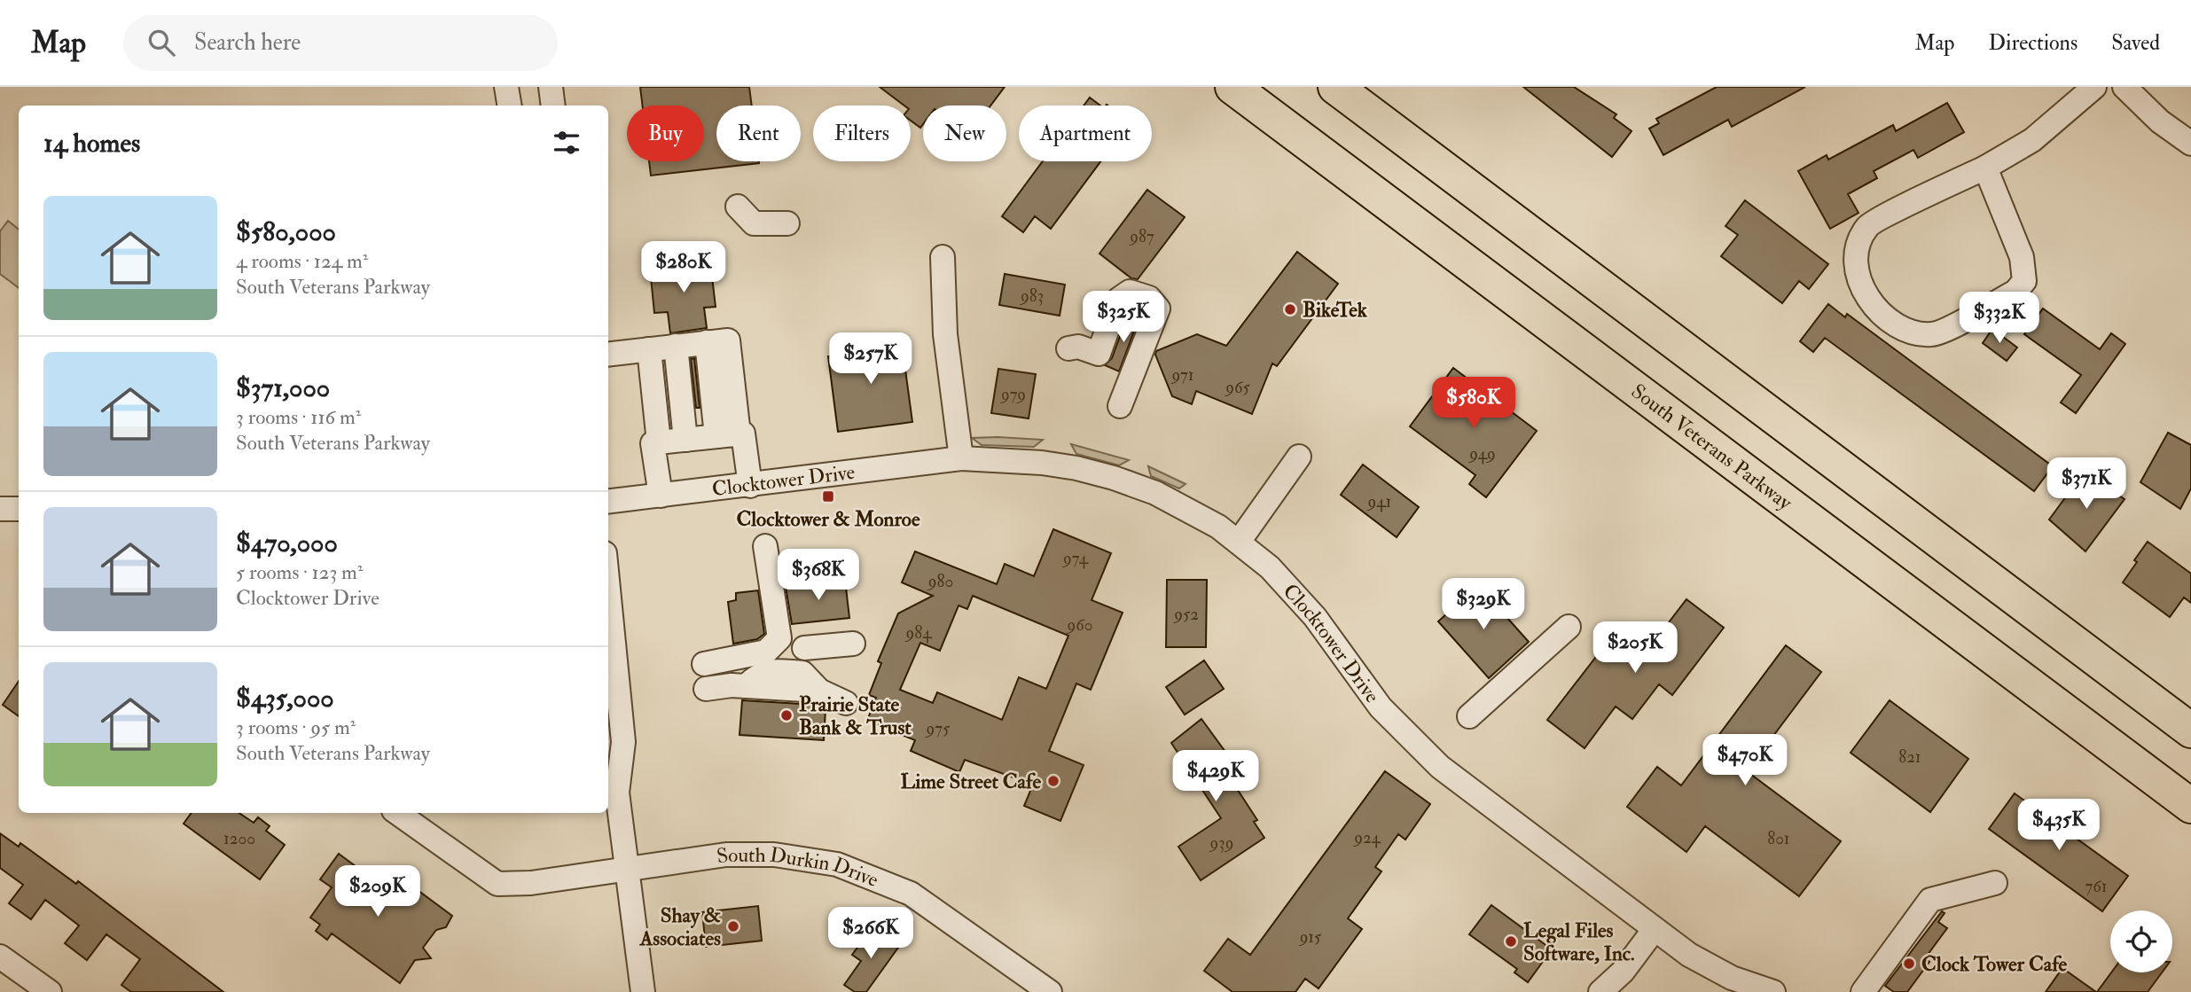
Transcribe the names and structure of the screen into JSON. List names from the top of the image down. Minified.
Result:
{"streets":{"highway":["South Veterans Parkway"],"street":["Clocktower Drive","South Durkin Drive"]},"places":{"other":["BikeTek","Prairie State Bank & Trust","Lime Street Cafe","Shay & Associates","Legal Files Software, Inc.","Clock Tower Cafe"],"transit":["Clocktower & Monroe"]},"house_numbers":["987","983","971","965","979","949","941","974","980","952","960","984","975","821","924","1200","801","939","761","915"],"page":{"header":"Map","search":"Search here","nav":["Map","Directions","Saved"],"chip":["Buy","Rent","Filters","New","Apartment"],"heading":"14 homes","list":[{"name":"$580,000","note":"4 rooms · 124 m² · South Veterans Parkway"},{"name":"$371,000","note":"3 rooms · 116 m² · South Veterans Parkway"},{"name":"$470,000","note":"5 rooms · 123 m² · Clocktower Drive"},{"name":"$435,000","note":"3 rooms · 95 m² · South Veterans Parkway"}],"price":["$280K","$325K","$332K","$257K","$580K","$371K","$368K","$329K","$205K","$470K","$429K","$435K","$209K","$266K"]}}
